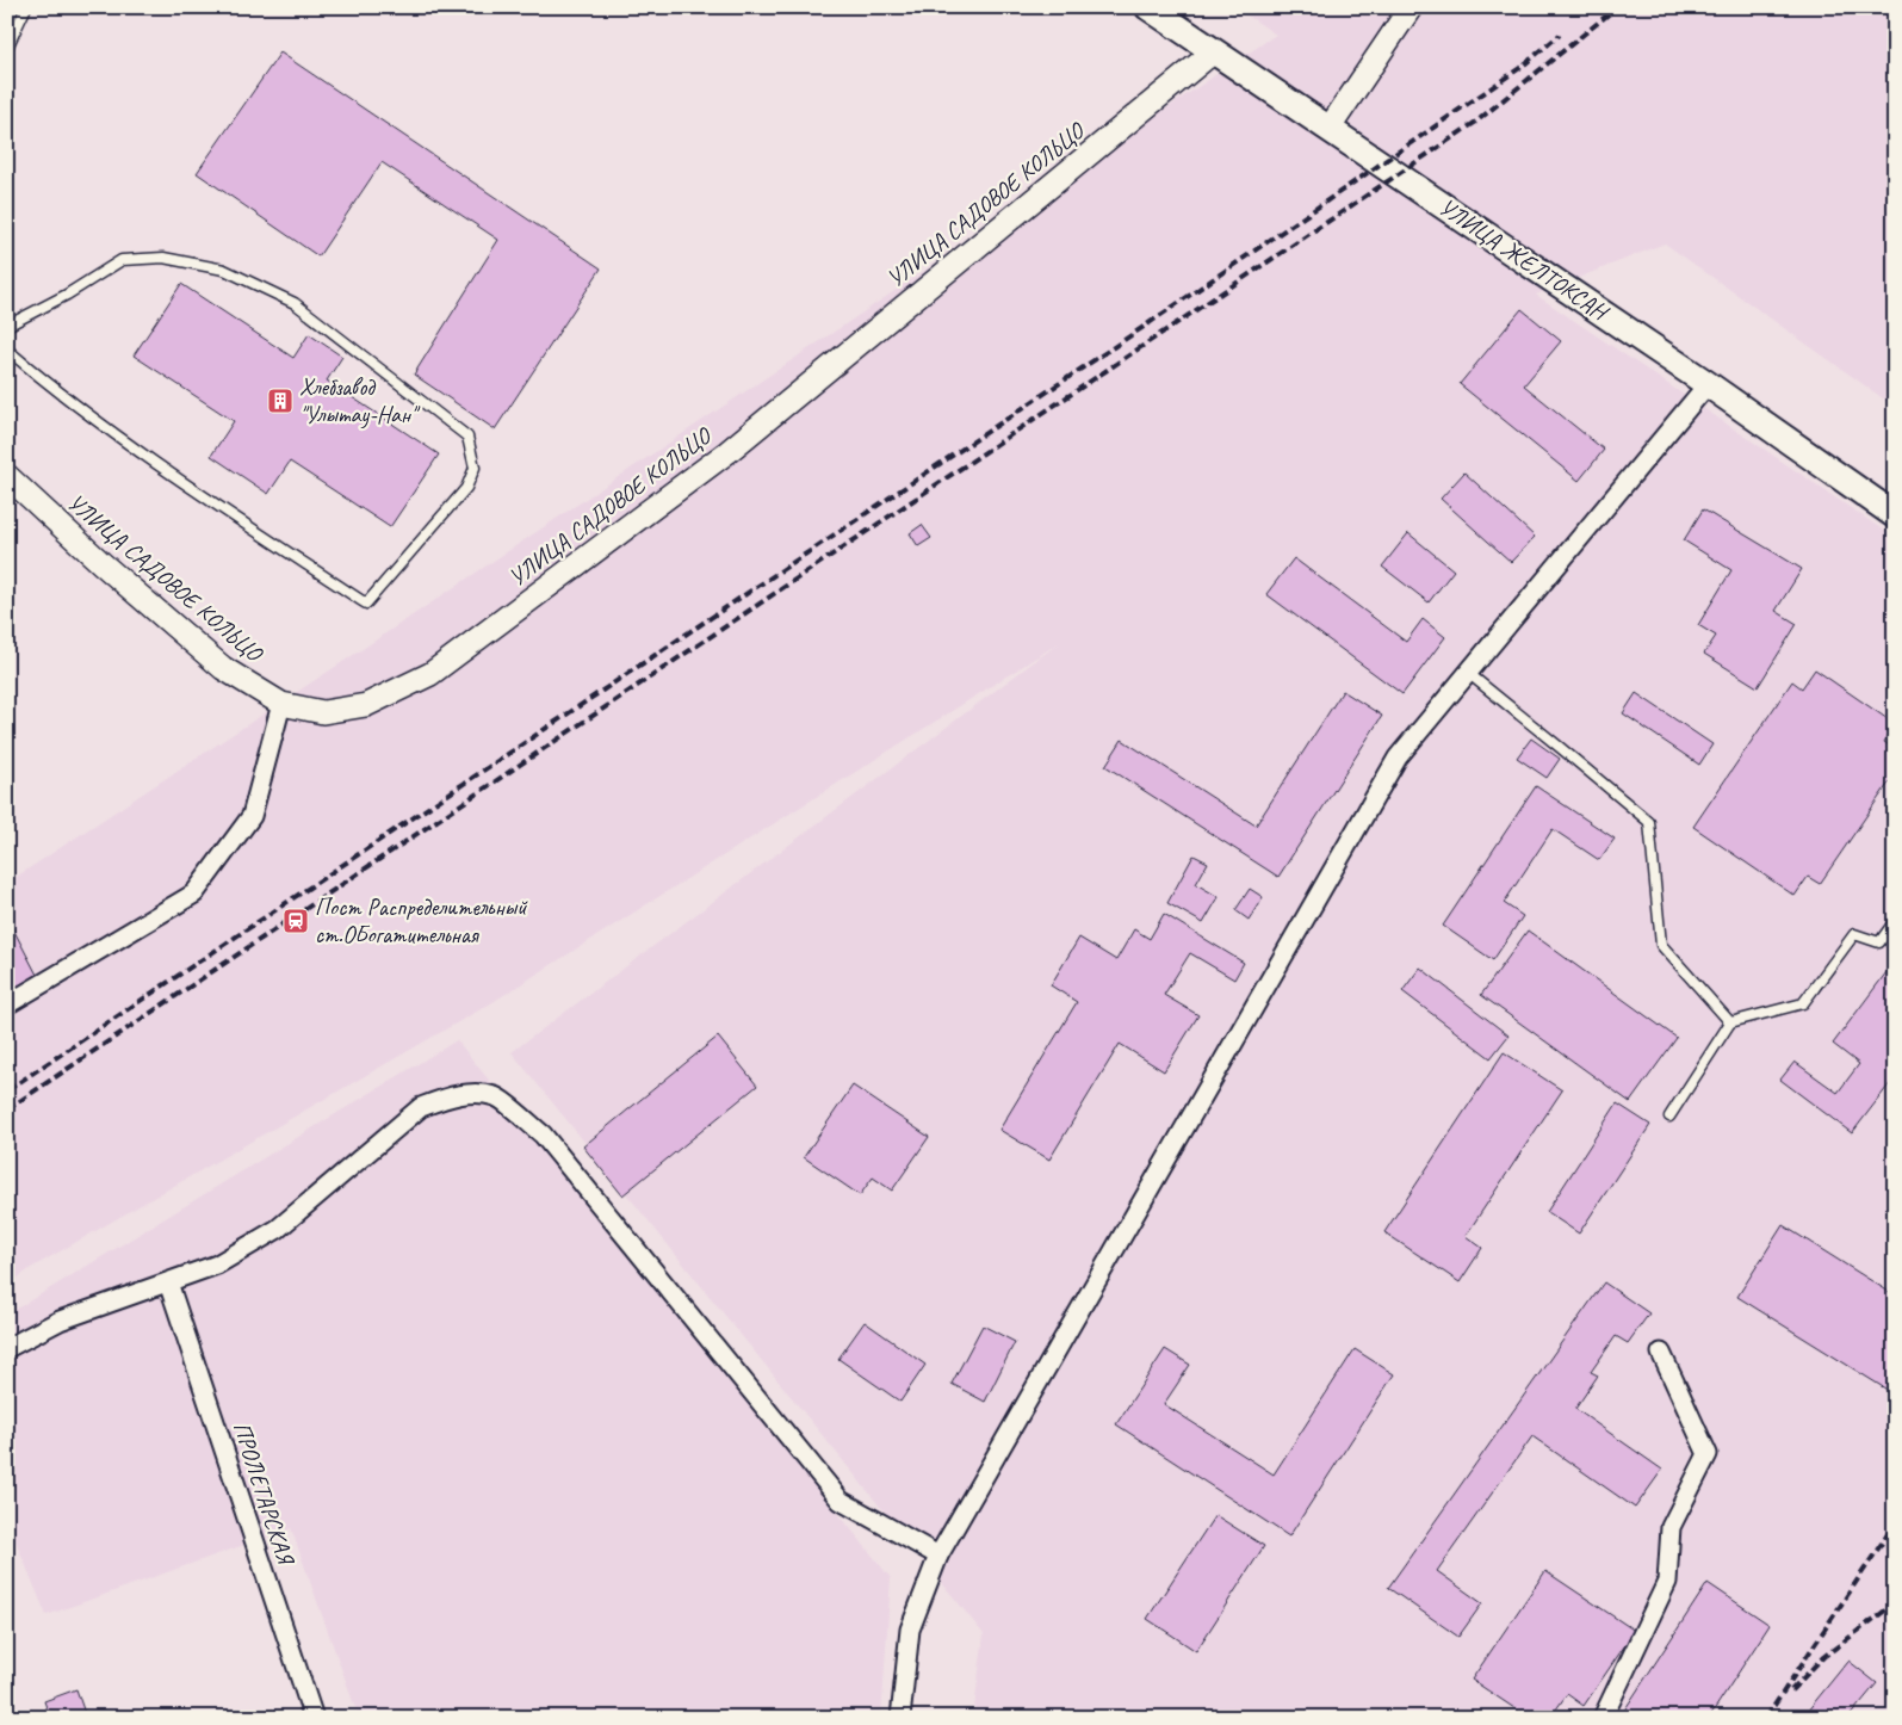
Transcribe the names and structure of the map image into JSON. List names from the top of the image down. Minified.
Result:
{"streets":{"main road":["УЛИЦА ЖЕЛТОКСАН"],"street":["УЛИЦА САДОВОЕ КОЛЬЦО","ПРОЛЕТАРСКАЯ"]},"crossings":[["УЛИЦА САДОВОЕ КОЛЬЦО","УЛИЦА ЖЕЛТОКСАН"]],"places":{"building":["Хлебзавод \"Улытау-Нан\""],"station":["Пост Распределительный ст.ОБогатительная"]}}
